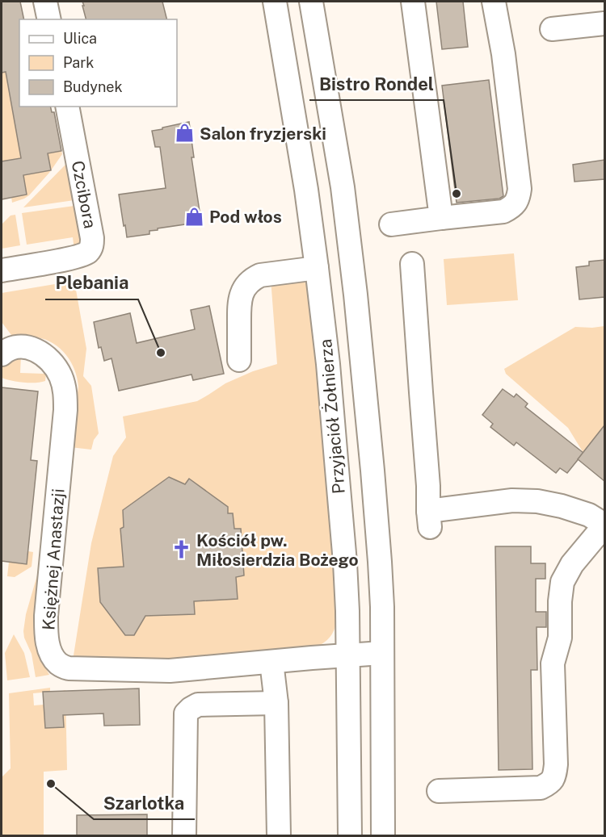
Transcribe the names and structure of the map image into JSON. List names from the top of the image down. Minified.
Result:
{"streets":{"street":["Czcibora","Przyjaciół Żołnierza","Księżnej Anastazji"]},"crossings":[["Przyjaciół Żołnierza","Księżnej Anastazji"]],"places":{"shop":["Salon fryzjerski","Pod włos"],"other":["Bistro Rondel","Plebania","Szarlotka"],"church":["Kościół pw. Miłosierdzia Bożego"]},"legend":["Ulica","Park","Budynek"]}
